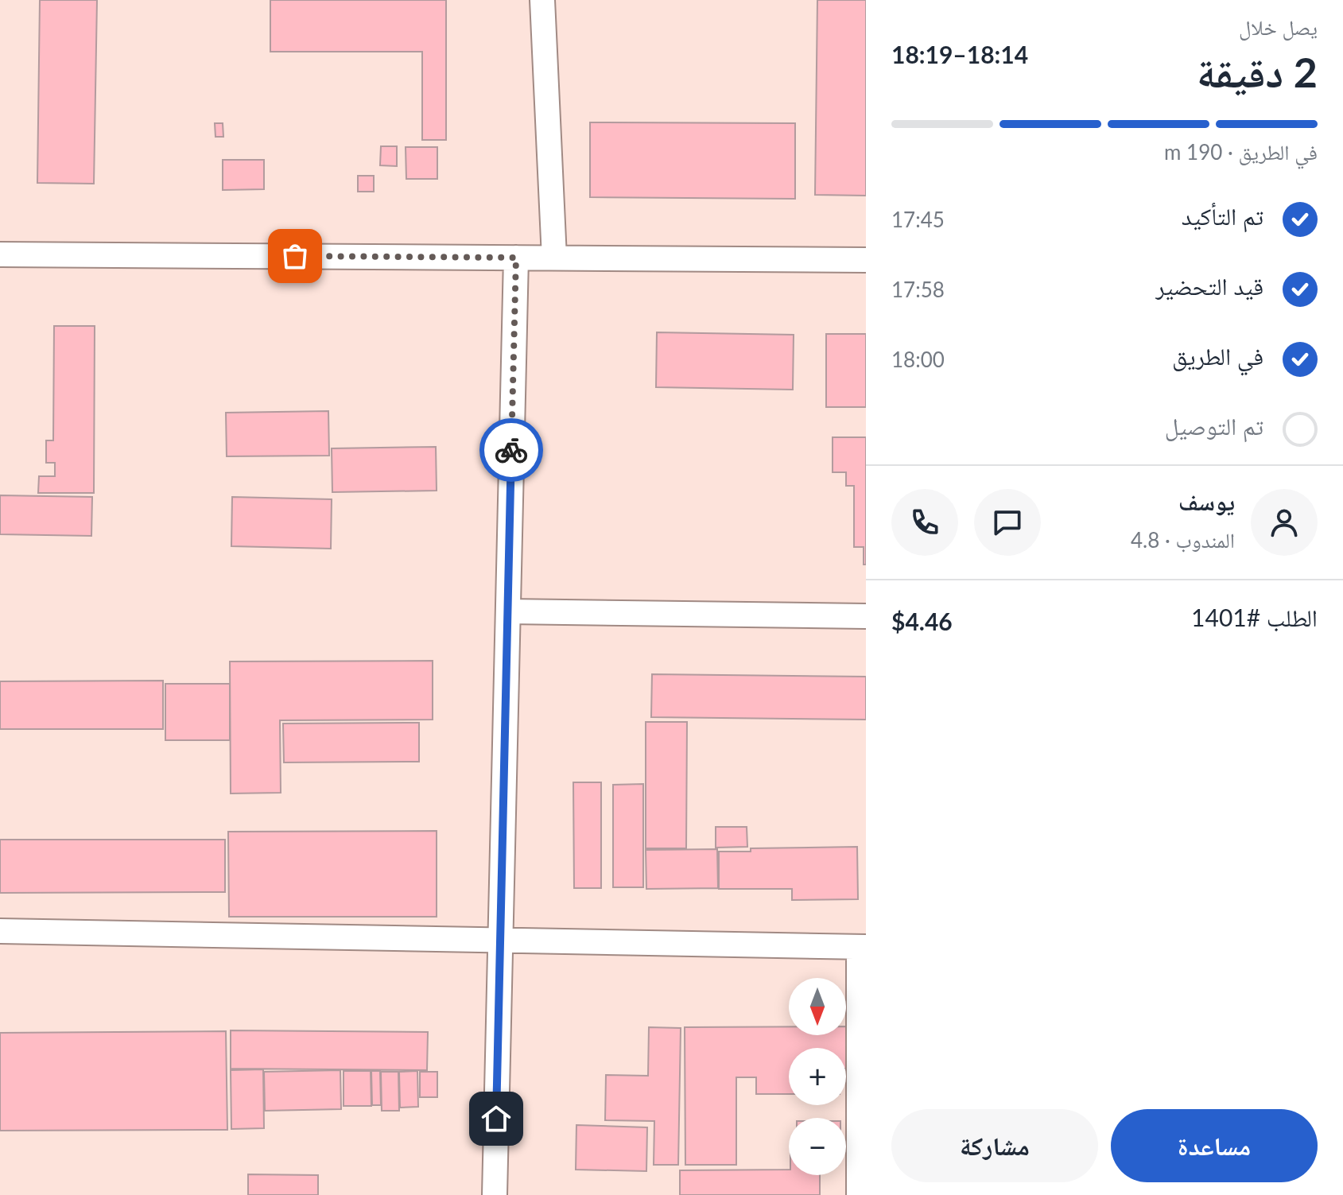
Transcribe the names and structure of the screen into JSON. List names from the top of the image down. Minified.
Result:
{"north":"bottom","page":{"heading":["2 دقيقة","يصل خلال","18:14–18:19"],"panel":["يوسف","المندوب · 4.8","الطلب #1401","$4.46"],"bar":"في الطريق · 190 m","list":[["تم التأكيد","17:45"],["قيد التحضير","17:58"],["في الطريق","18:00"],"تم التوصيل"],"map_buttons":["+","−"],"buttons":["مساعدة","مشاركة"]}}
